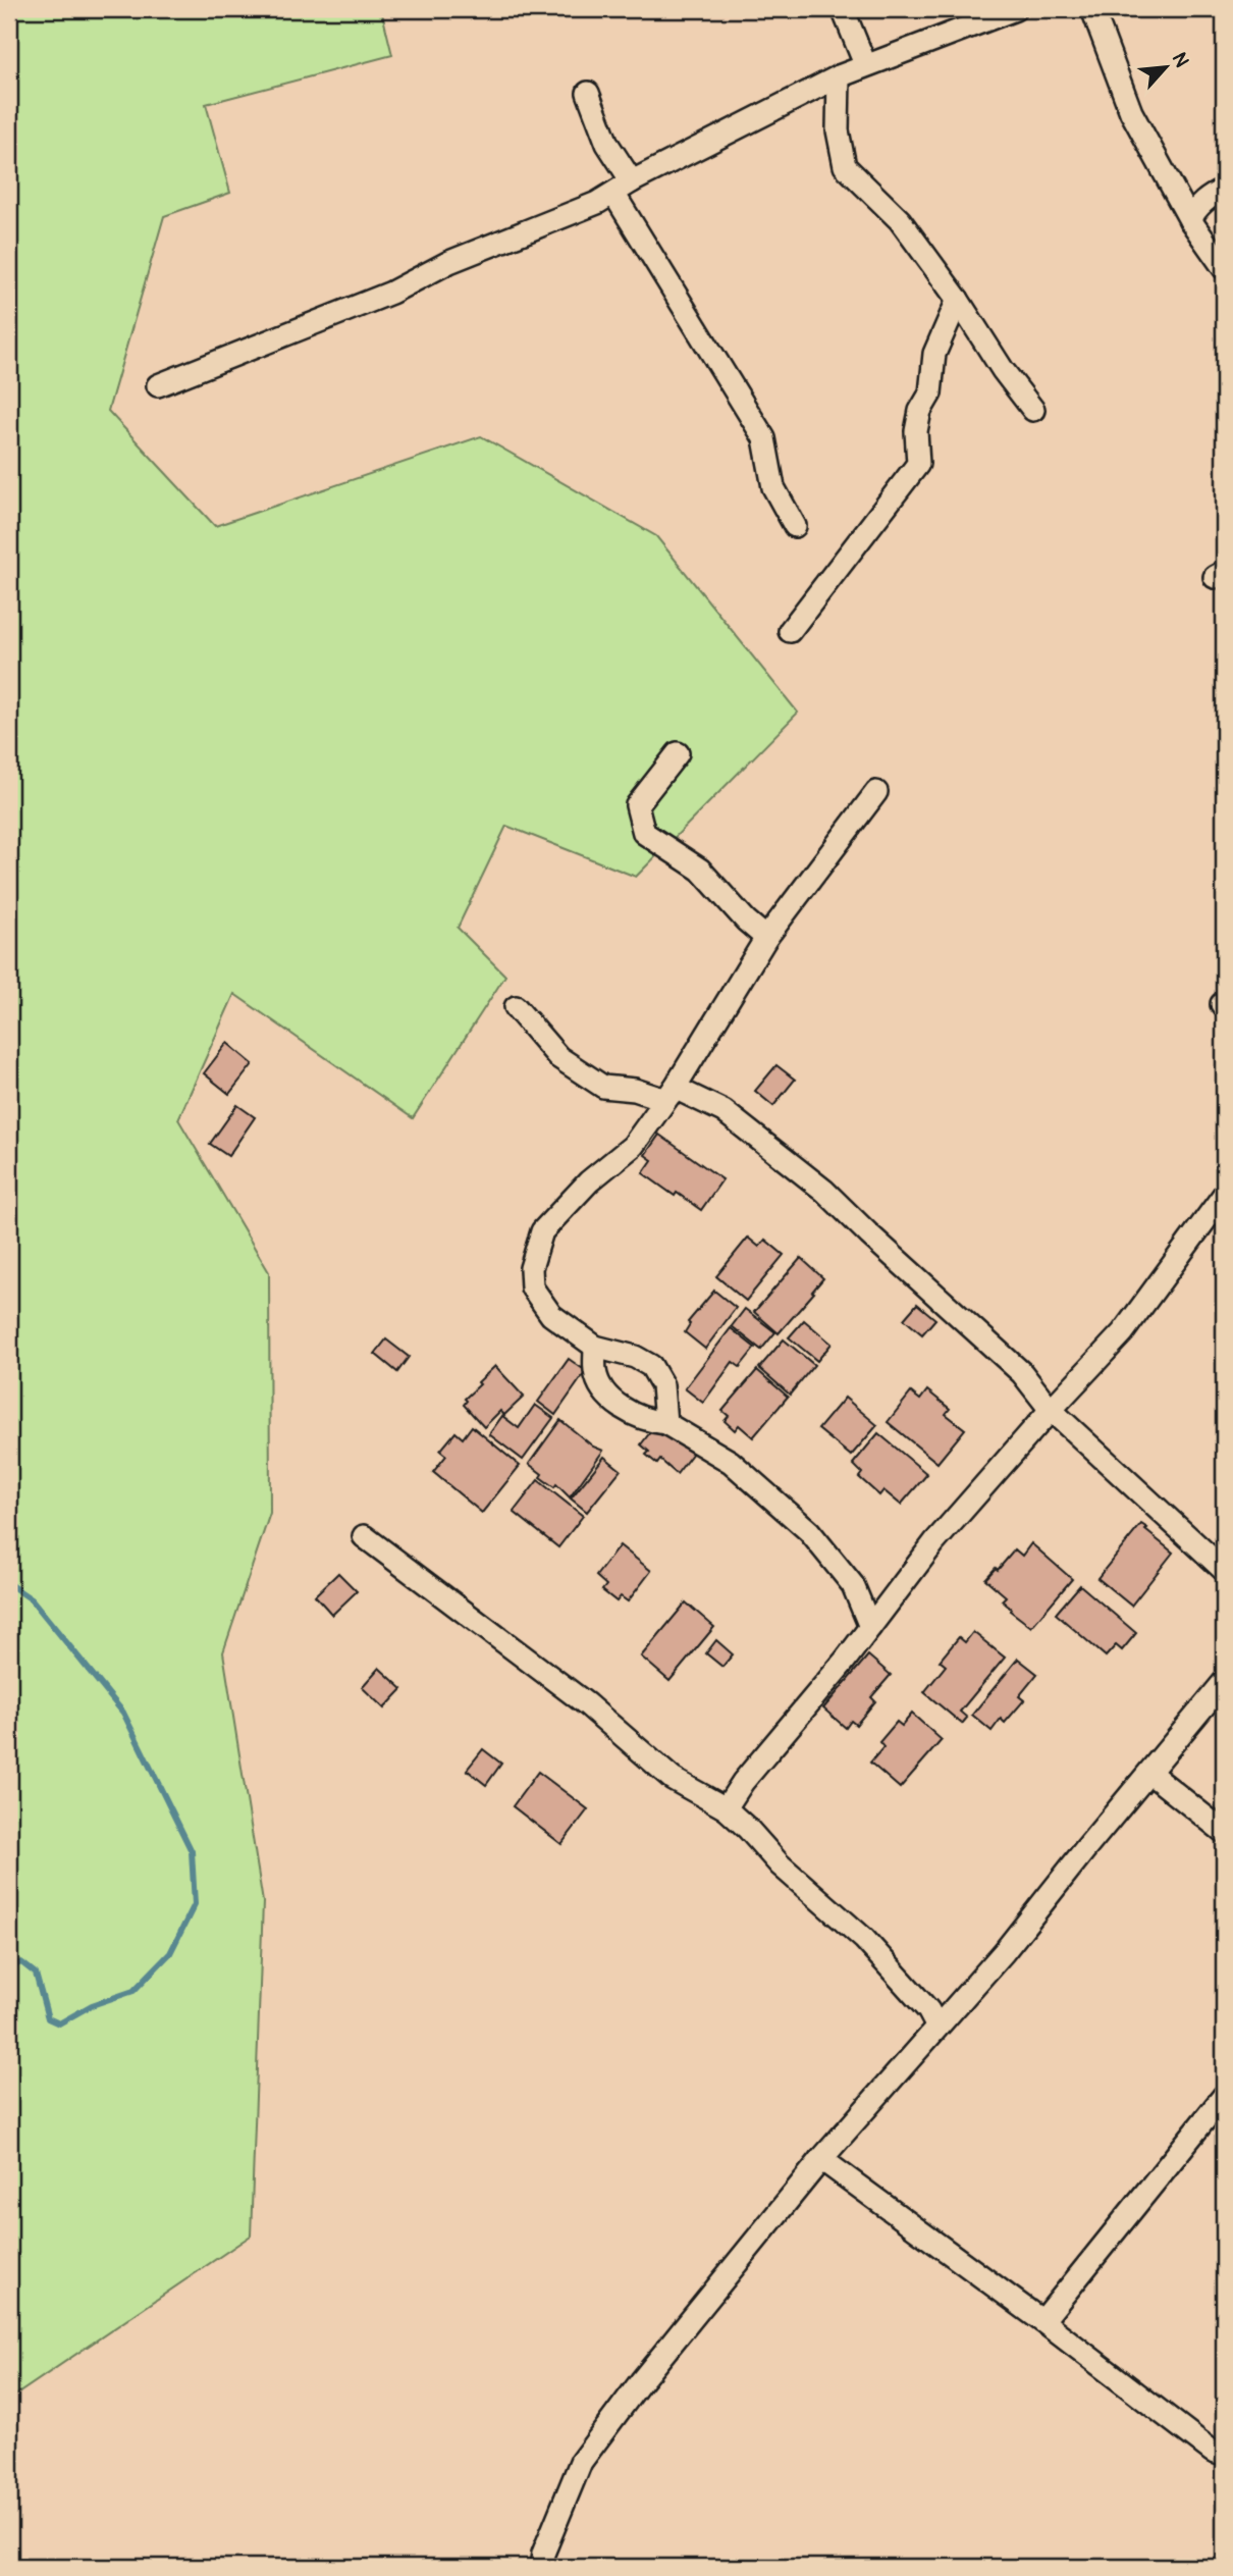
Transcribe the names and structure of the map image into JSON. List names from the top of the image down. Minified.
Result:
{"north":"top right"}
